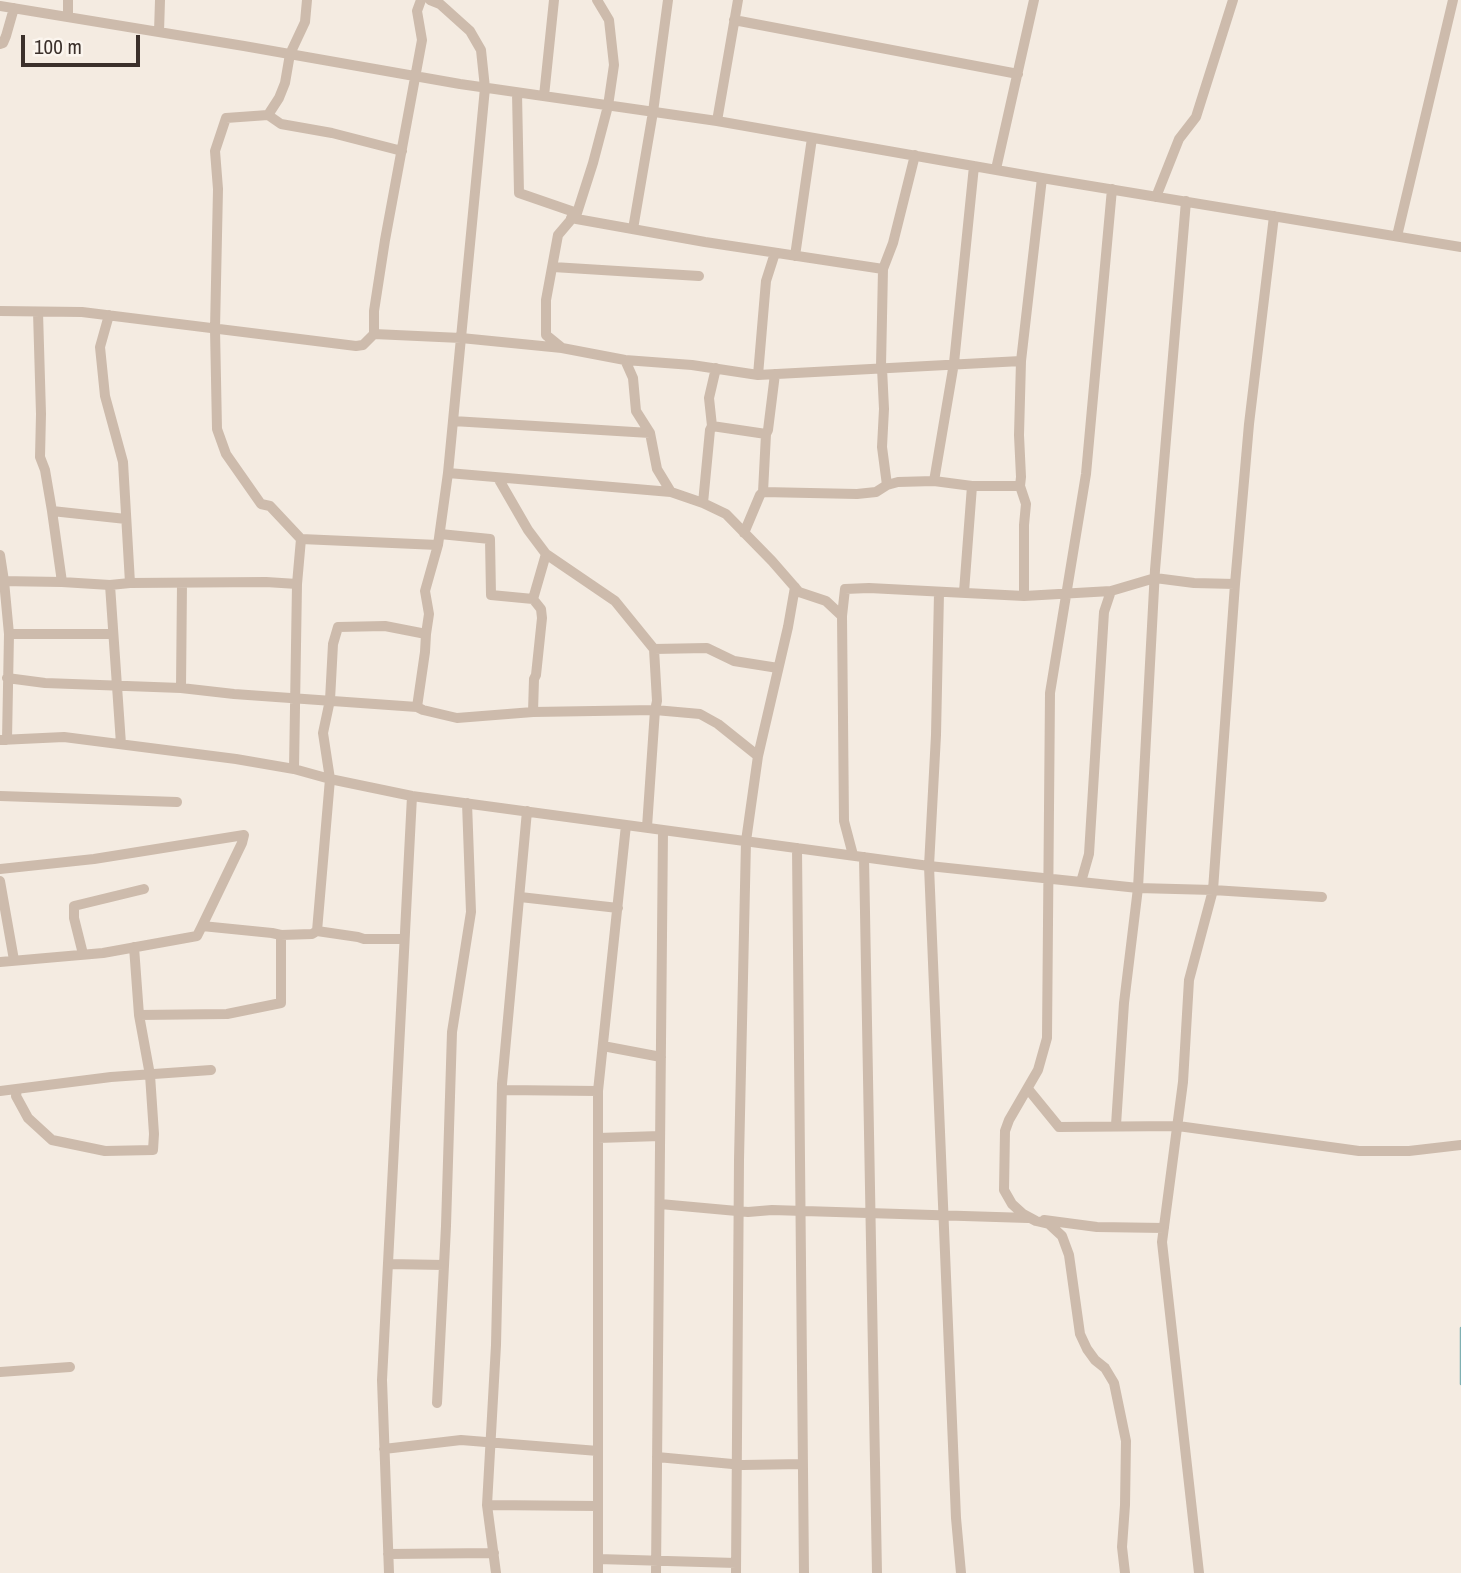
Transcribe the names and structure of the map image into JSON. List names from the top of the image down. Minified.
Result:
{"scale_bar":"100 m"}
